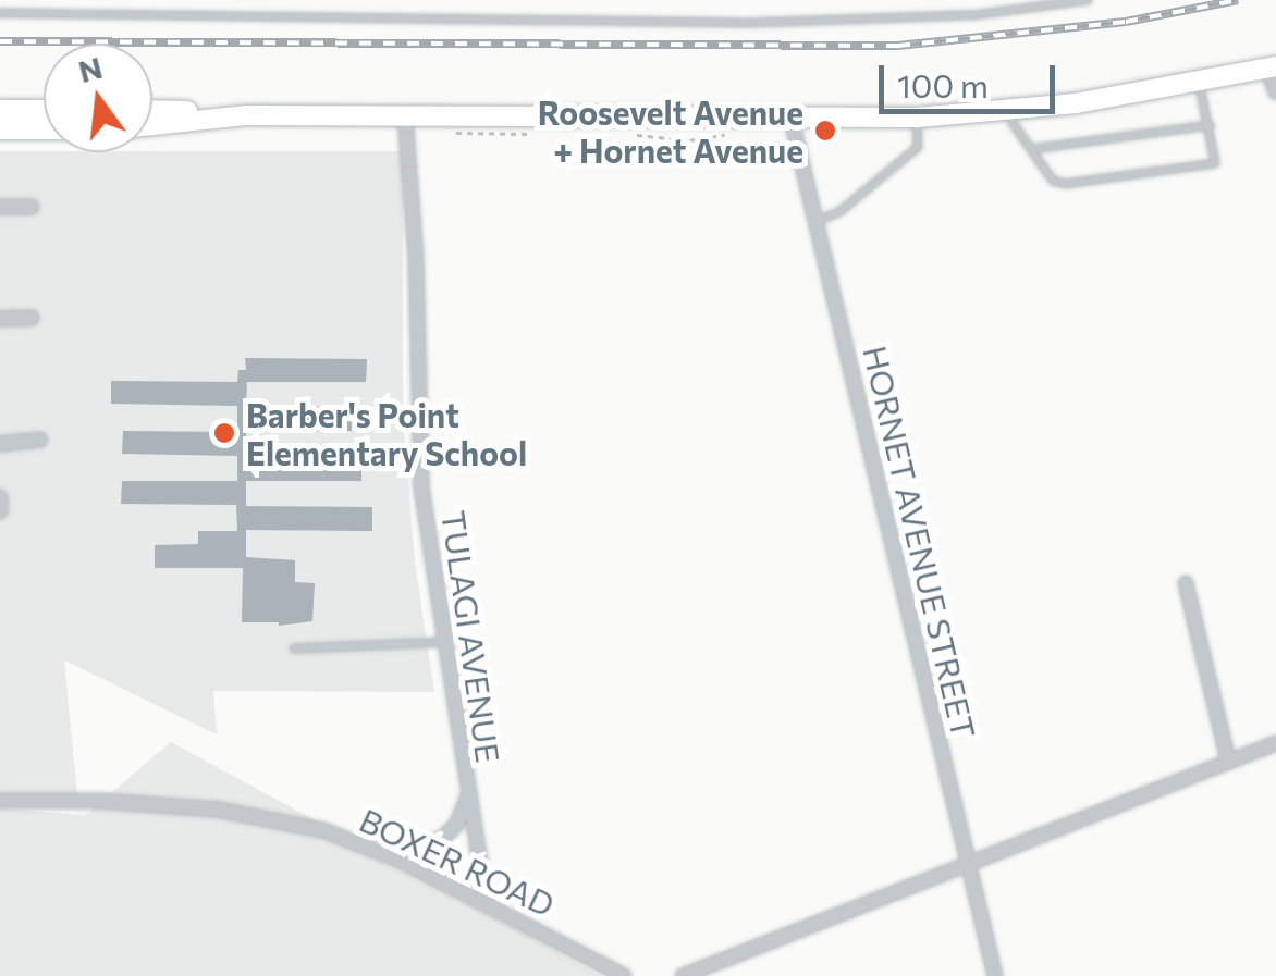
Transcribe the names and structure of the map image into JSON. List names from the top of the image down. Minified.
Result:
{"streets":{"street":["HORNET AVENUE STREET","TULAGI AVENUE","BOXER ROAD"]},"crossings":[["TULAGI AVENUE","BOXER ROAD"]],"places":["Roosevelt Avenue + Hornet Avenue","Barber's Point Elementary School"],"scale_bar":"100 m","north":"top"}
